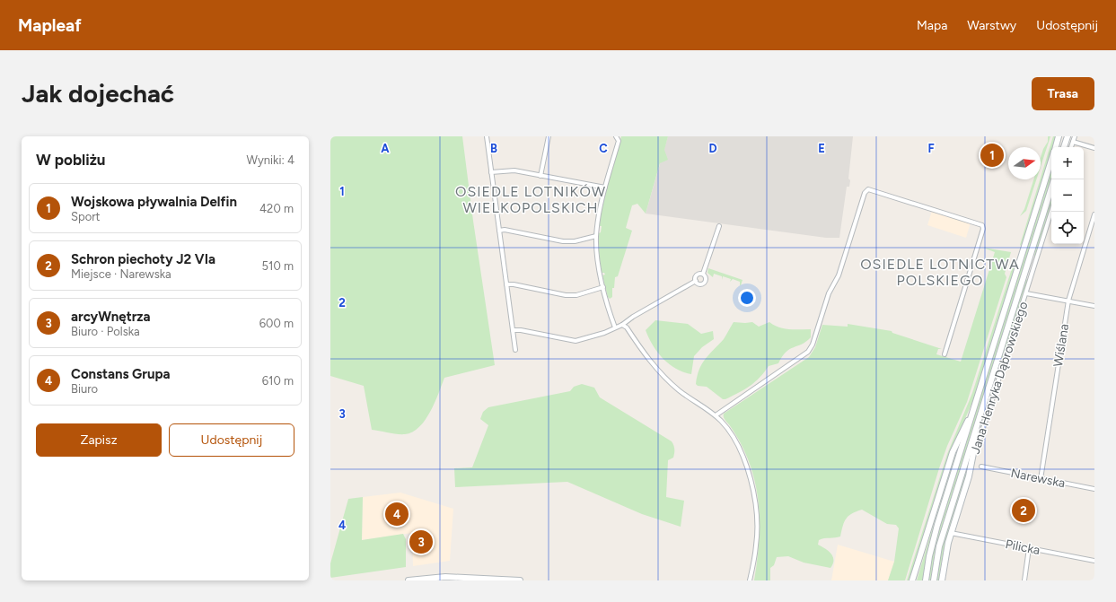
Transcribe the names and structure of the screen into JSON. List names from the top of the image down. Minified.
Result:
{"streets":{"main road":["Jana Henryka Dąbrowskiego"],"street":["Wiślana","Narewska","Pilicka"]},"crossings":[["Wiślana","Narewska"]],"districts":["OSIEDLE LOTNIKÓW WIELKOPOLSKICH","OSIEDLE LOTNICTWA POLSKIEGO"],"north":"right","page":{"header":"Mapleaf","nav":["Mapa","Warstwy","Udostępnij"],"buttons":["Trasa",["Zapisz","Udostępnij"]],"title":"Jak dojechać","heading":["W pobliżu","Wyniki: 4"],"pins":["1","2","4","3"],"map_buttons":["+","−"],"list":[{"mark":"1","name":"Wojskowa pływalnia Delfin","note":"Sport","value":"420 m"},{"mark":"2","name":"Schron piechoty J2 VIa","note":"Miejsce · Narewska","value":"510 m"},{"mark":"3","name":"arcyWnętrza","note":"Biuro · Polska","value":"600 m"},{"mark":"4","name":"Constans Grupa","note":"Biuro","value":"610 m"}]},"grid":{"columns":["A","B","C","D","E","F"],"rows":["1","2","3","4"]}}
